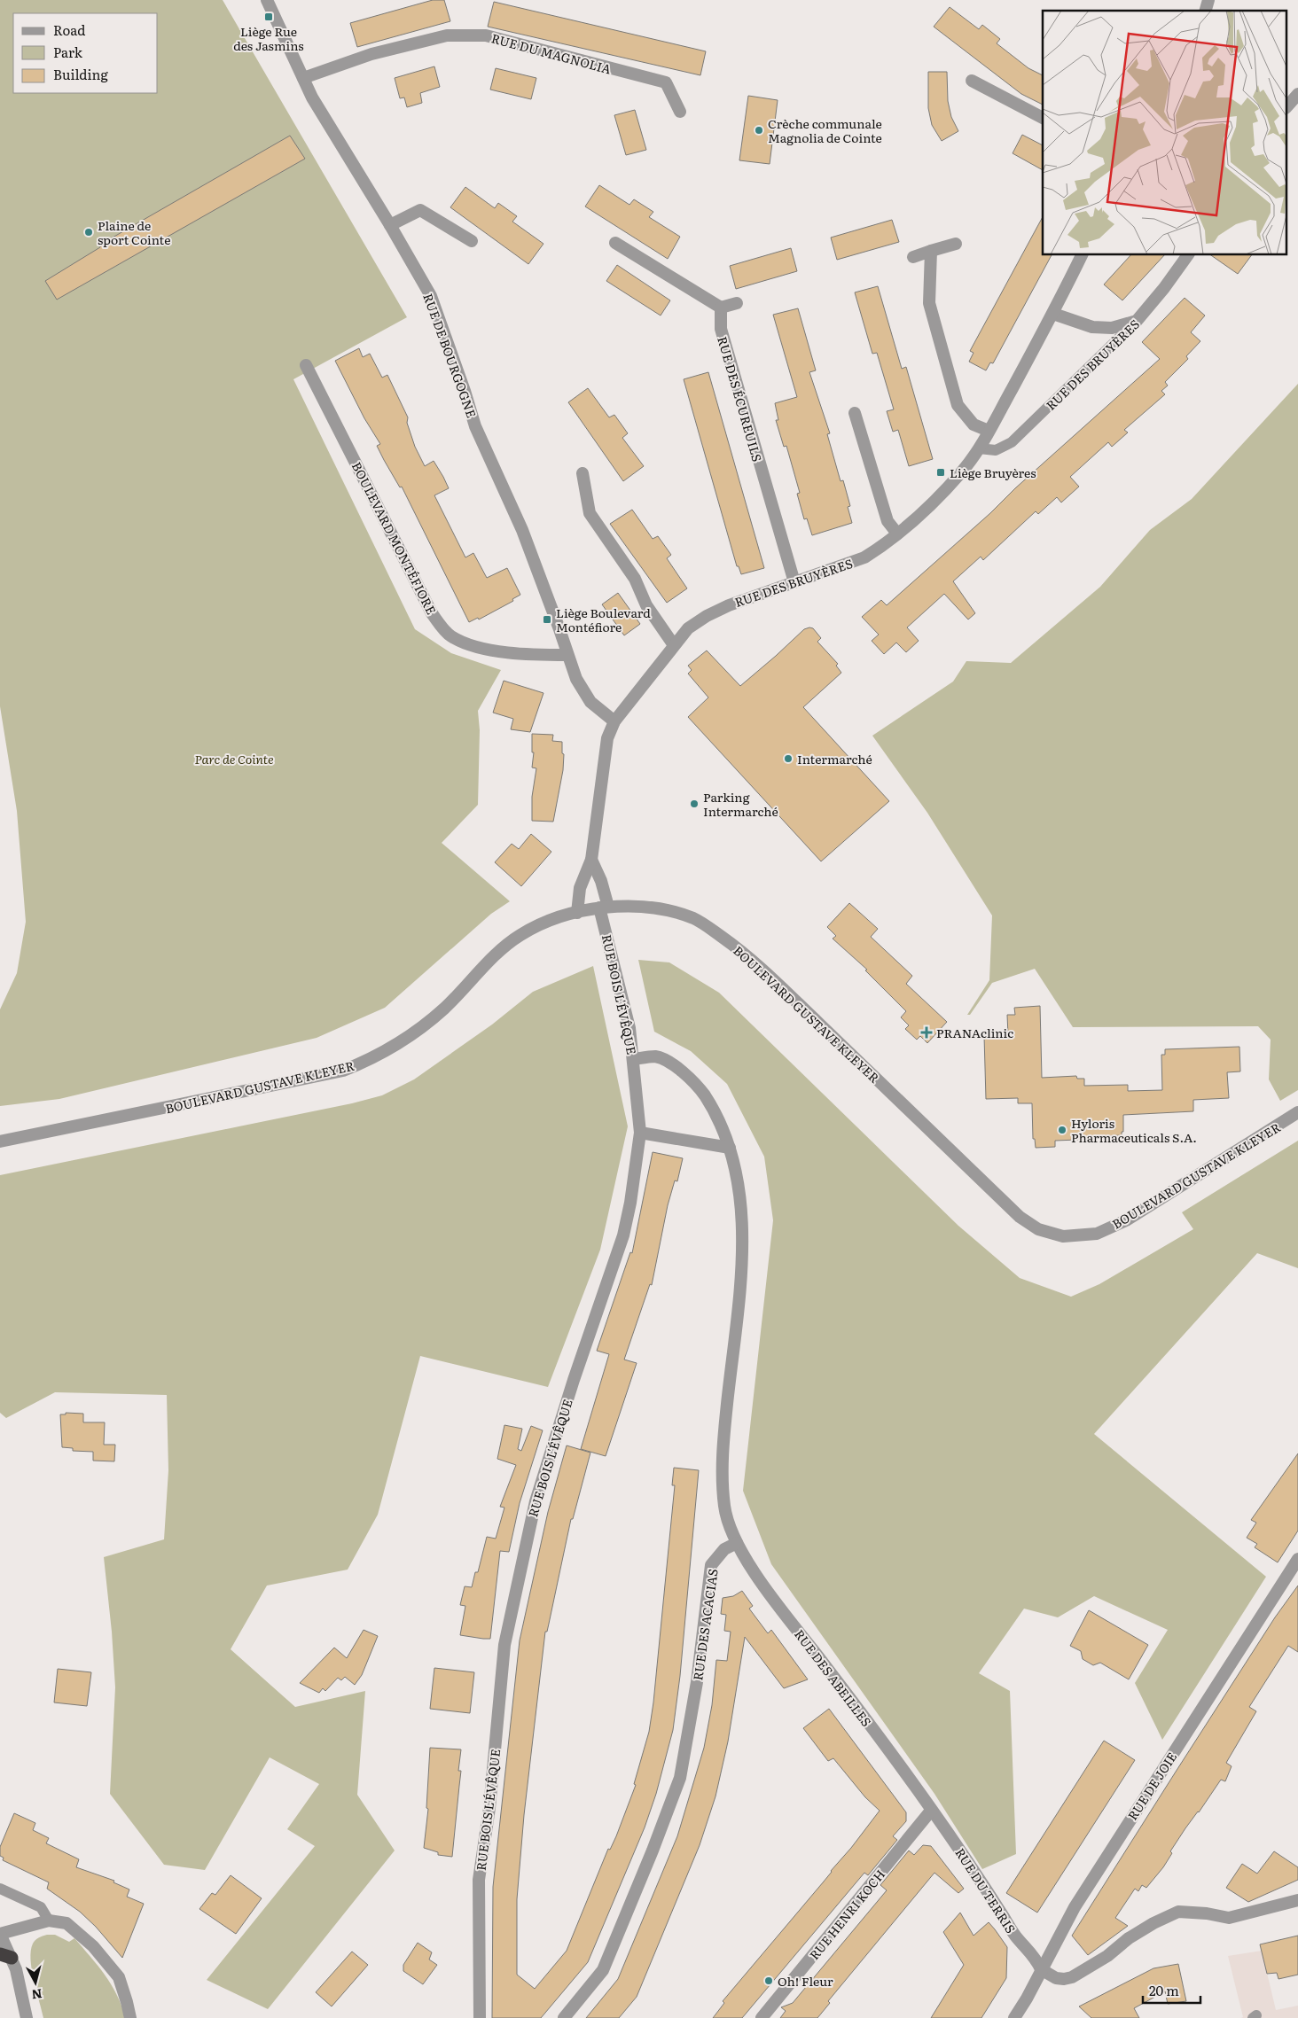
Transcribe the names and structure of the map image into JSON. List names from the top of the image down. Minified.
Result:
{"streets":{"street":["RUE DU MAGNOLIA","RUE DE BOURGOGNE","RUE DES BRUYÈRES","RUE DES ÉCUREUILS","BOULEVARD MONTÉFIORE","RUE BOIS L'ÉVÊQUE","BOULEVARD GUSTAVE KLEYER","RUE DES ACACIAS","RUE DES ABEILLES","RUE DE JOIE","RUE DU TERRIS","RUE HENRI KOCH"]},"crossings":[["RUE DU MAGNOLIA","RUE DE BOURGOGNE"],["RUE DE BOURGOGNE","BOULEVARD MONTÉFIORE"],["RUE DES BRUYÈRES","RUE DES ÉCUREUILS"],["RUE BOIS L'ÉVÊQUE","BOULEVARD GUSTAVE KLEYER"],["RUE DES ACACIAS","RUE DES ABEILLES"],["RUE DES ABEILLES","RUE DU TERRIS"],["RUE DES ABEILLES","RUE HENRI KOCH"],["RUE DE JOIE","RUE DU TERRIS"],["RUE DU TERRIS","RUE HENRI KOCH"]],"parks":["Parc de Cointe"],"places":{"transit":["Liège Rue des Jasmins","Liège Bruyères","Liège Boulevard Montéfiore"],"other":["Crèche communale Magnolia de Cointe","Plaine de sport Cointe","Intermarché","Parking Intermarché","Hyloris Pharmaceuticals S.A.","Oh! Fleur"],"health":["PRANAclinic"]},"legend":["Road","Park","Building"],"scale_bar":"20 m","north":"bottom"}
